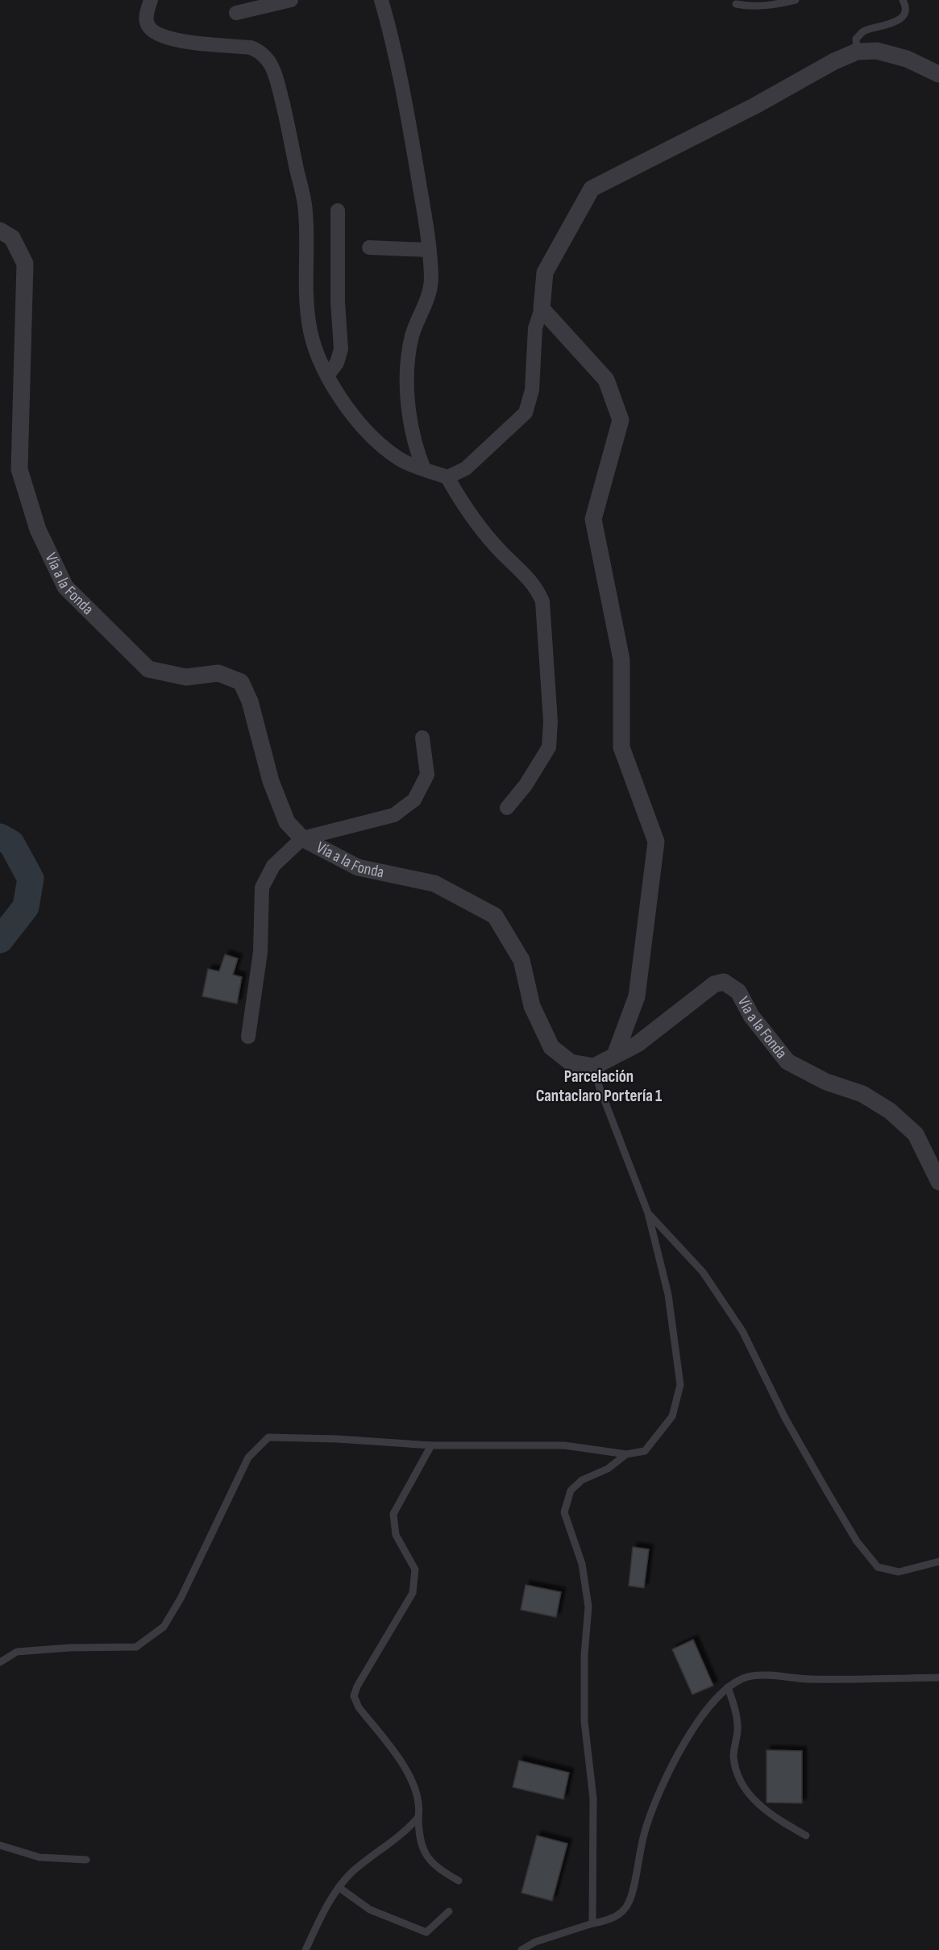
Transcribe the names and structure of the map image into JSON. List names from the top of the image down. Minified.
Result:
{"streets":{"street":["Vía a la Fonda"]},"districts":["Parcelación Cantaclaro Portería 1"]}
